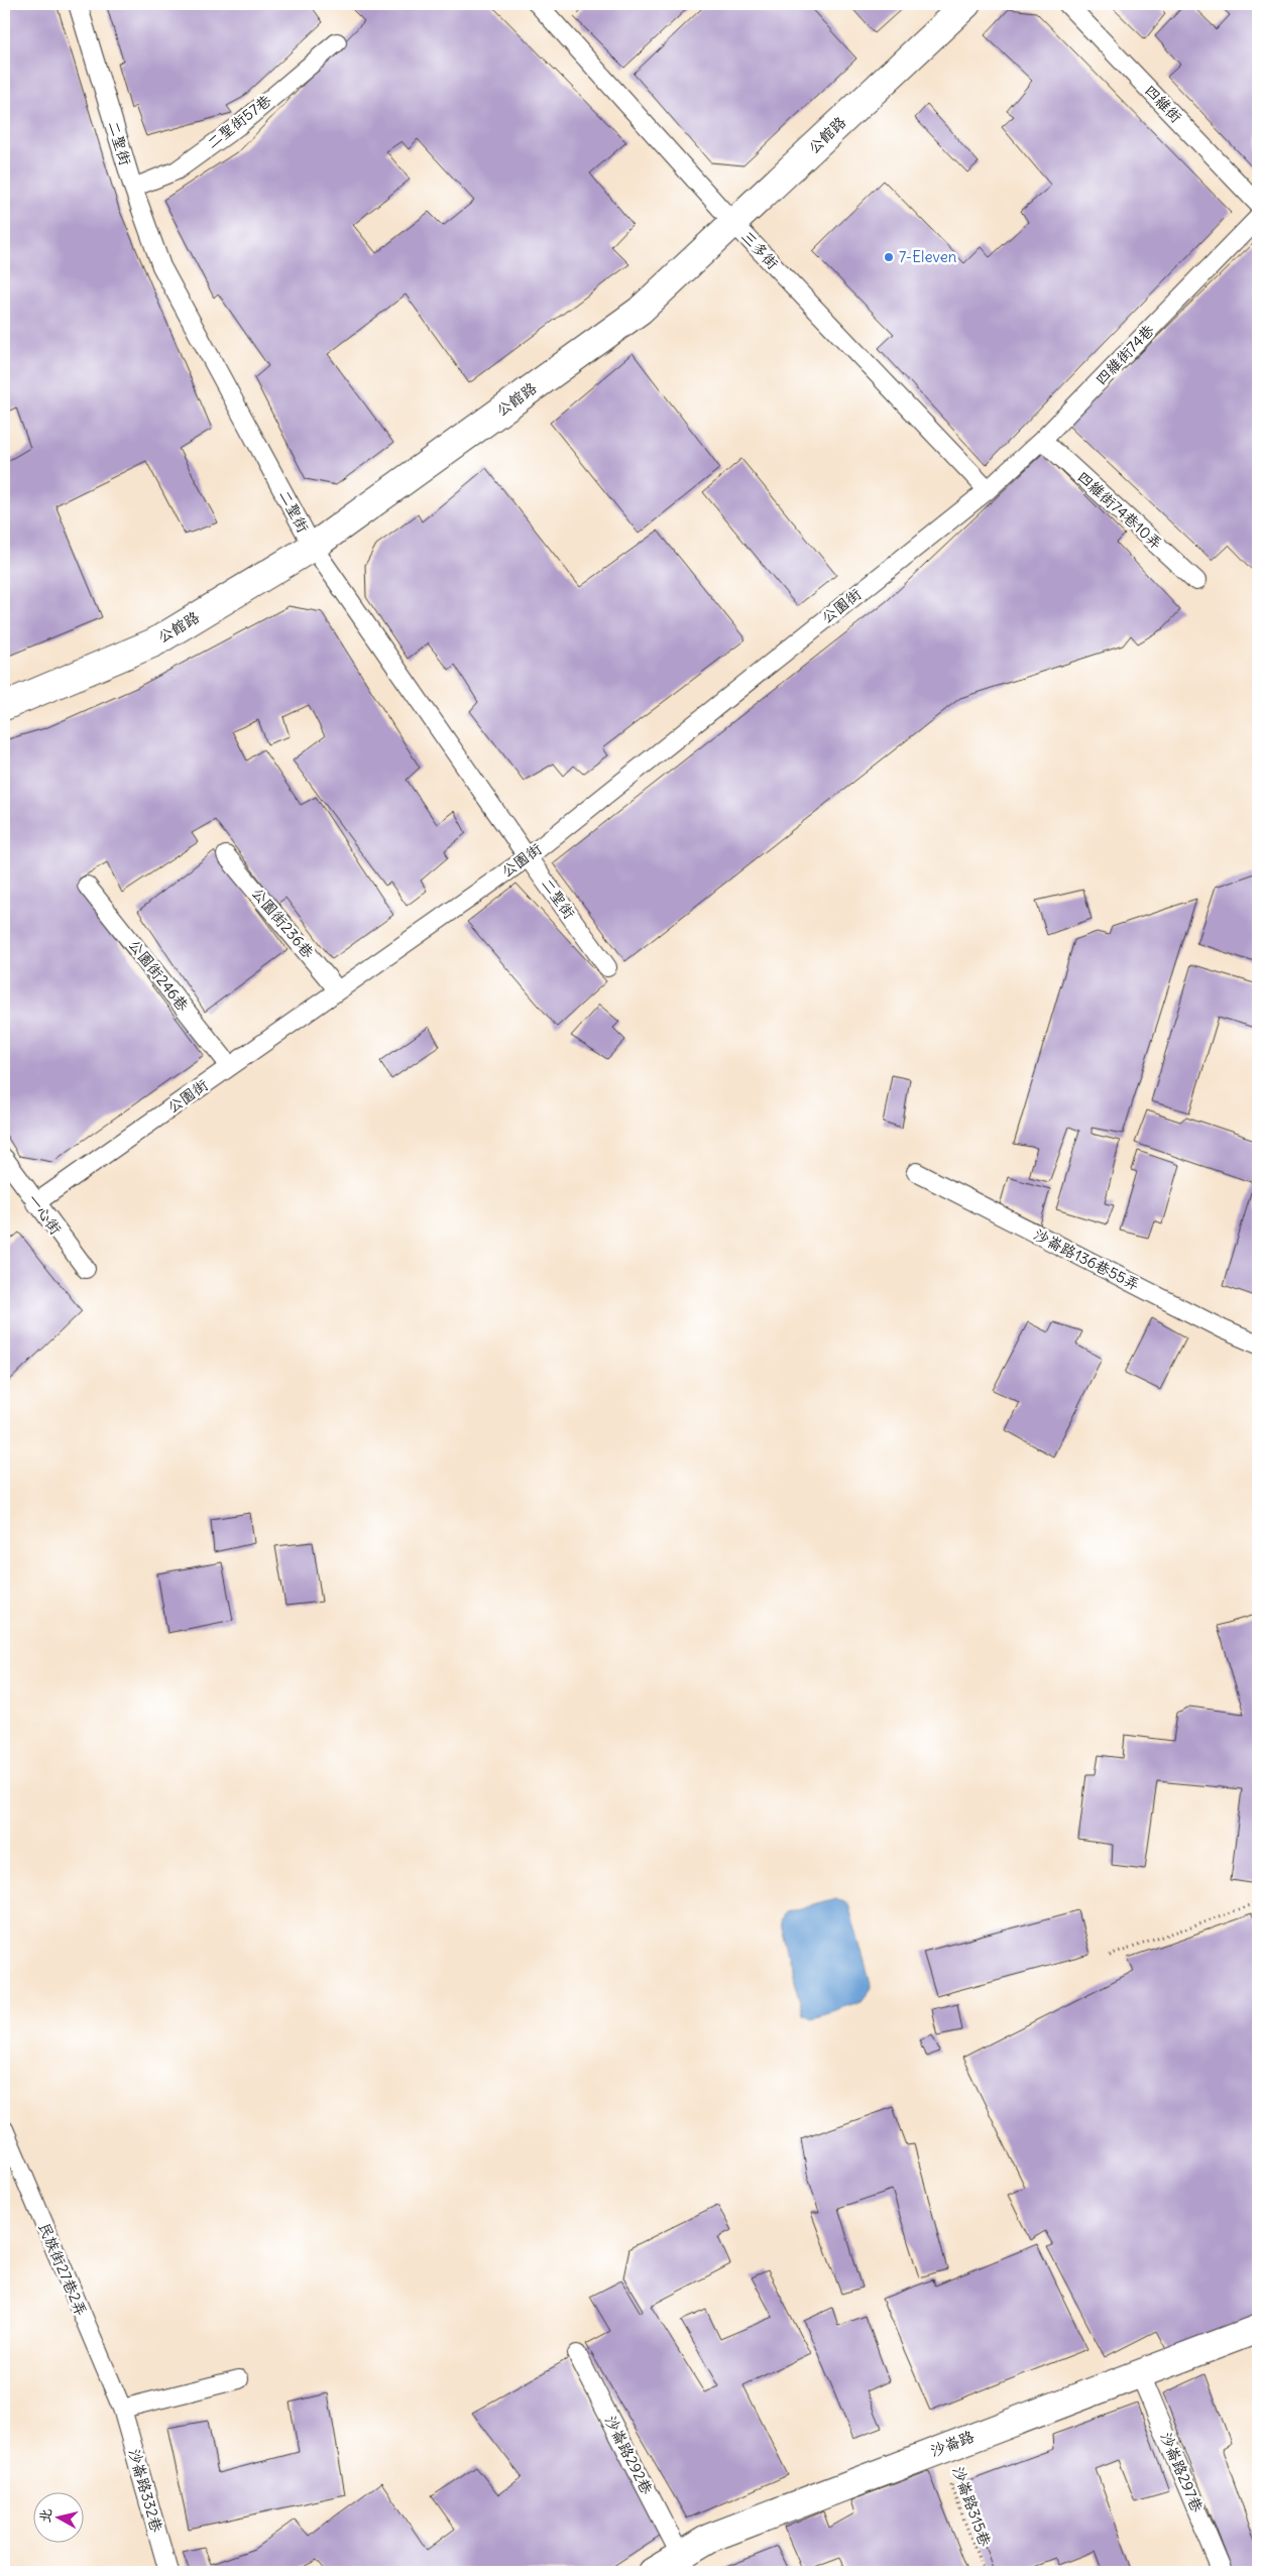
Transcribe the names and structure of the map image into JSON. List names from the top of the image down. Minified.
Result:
{"streets":{"street":["公館路","沙崙路"],"lane":["四維街","二聖街57巷","二聖街","三多街","四維街74巷","四維街74巷10弄","公園街","公園街236巷","公園街246巷","一心街","沙崙路136巷55弄","民族街27巷2弄","沙崙路292巷","沙崙路297巷","沙崙路332巷"],"path":["沙崙路315巷"]},"crossings":[["二聖街57巷","二聖街"],["公館路","二聖街"],["公館路","三多街"],["二聖街","公園街"],["三多街","四維街74巷"],["三多街","公園街"],["四維街74巷","四維街74巷10弄"],["四維街74巷","公園街"],["公園街","公園街236巷"],["公園街","公園街246巷"],["公園街","一心街"],["民族街27巷2弄","沙崙路332巷"],["沙崙路","沙崙路292巷"],["沙崙路","沙崙路297巷"],["沙崙路","沙崙路315巷"]],"places":["7-Eleven"],"north":"left"}
